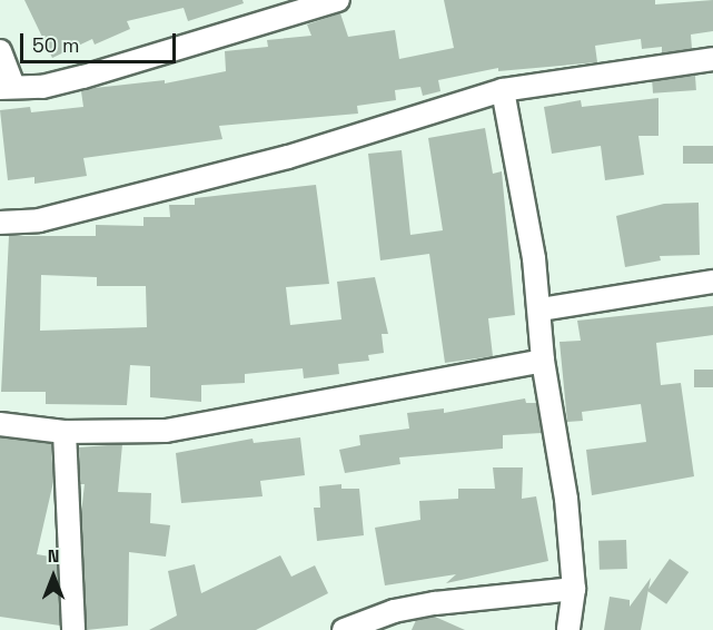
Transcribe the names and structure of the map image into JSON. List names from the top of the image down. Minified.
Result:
{"scale_bar":"50 m","north":"top"}
